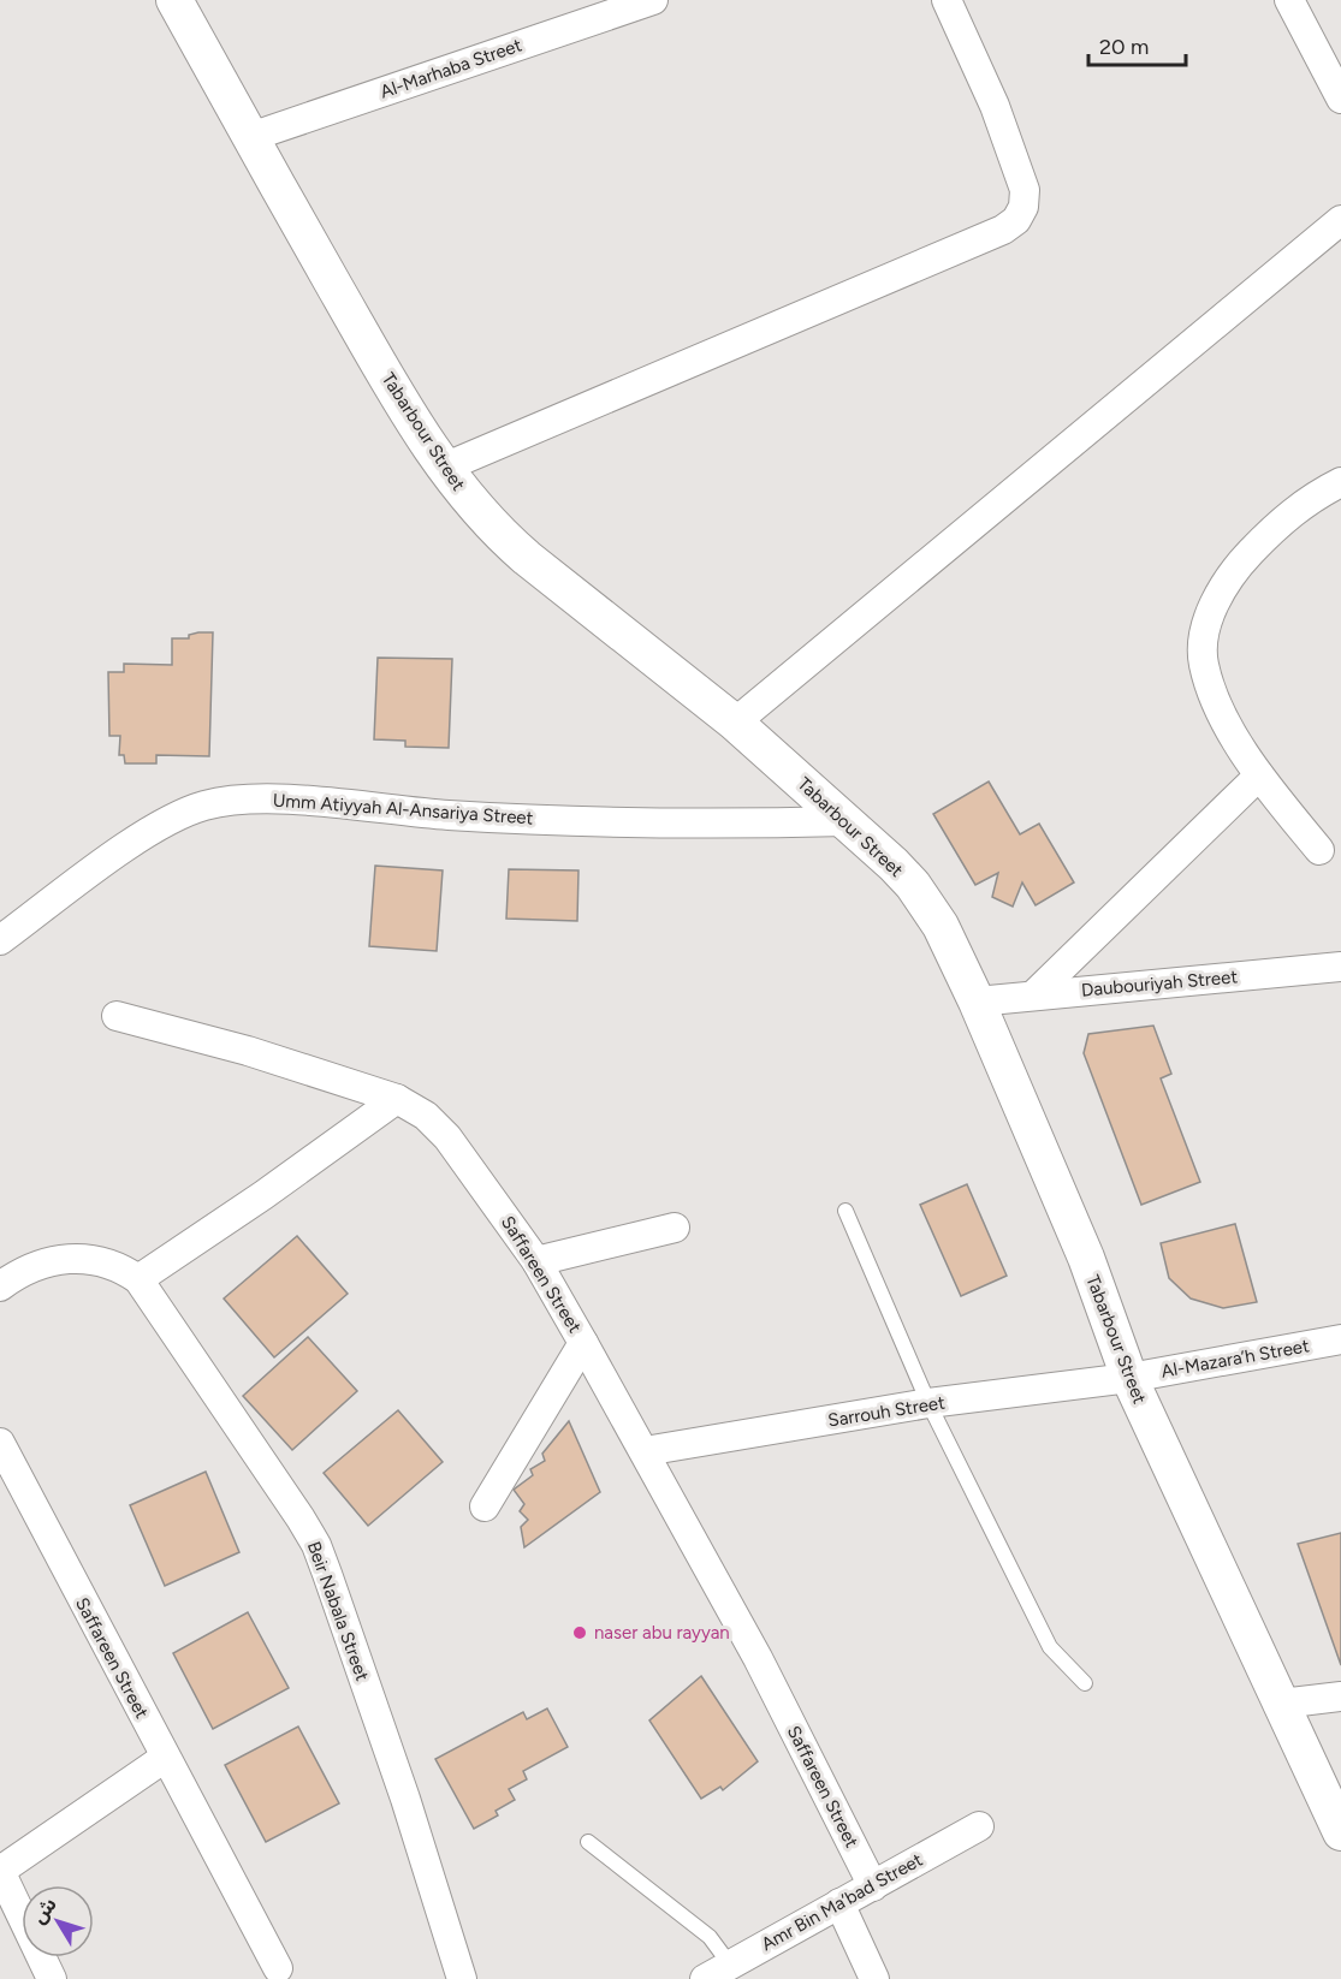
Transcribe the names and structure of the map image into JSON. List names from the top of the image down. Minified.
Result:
{"streets":{"street":["Al-Marhaba Street","Tabarbour Street","Umm Atiyyah Al-Ansariya Street","Daubouriyah Street","Saffareen Street","Al-Mazara’h Street","Sarrouh Street","Beir Nabala Street","Amr Bin Ma’bad Street"]},"crossings":[["Al-Marhaba Street","Tabarbour Street"],["Tabarbour Street","Umm Atiyyah Al-Ansariya Street"],["Tabarbour Street","Daubouriyah Street"],["Tabarbour Street","Al-Mazara’h Street"],["Tabarbour Street","Sarrouh Street"],["Saffareen Street","Sarrouh Street"],["Saffareen Street","Amr Bin Ma’bad Street"],["Al-Mazara’h Street","Sarrouh Street"]],"places":["naser abu rayyan"],"scale_bar":"20 m","north":"top left"}
